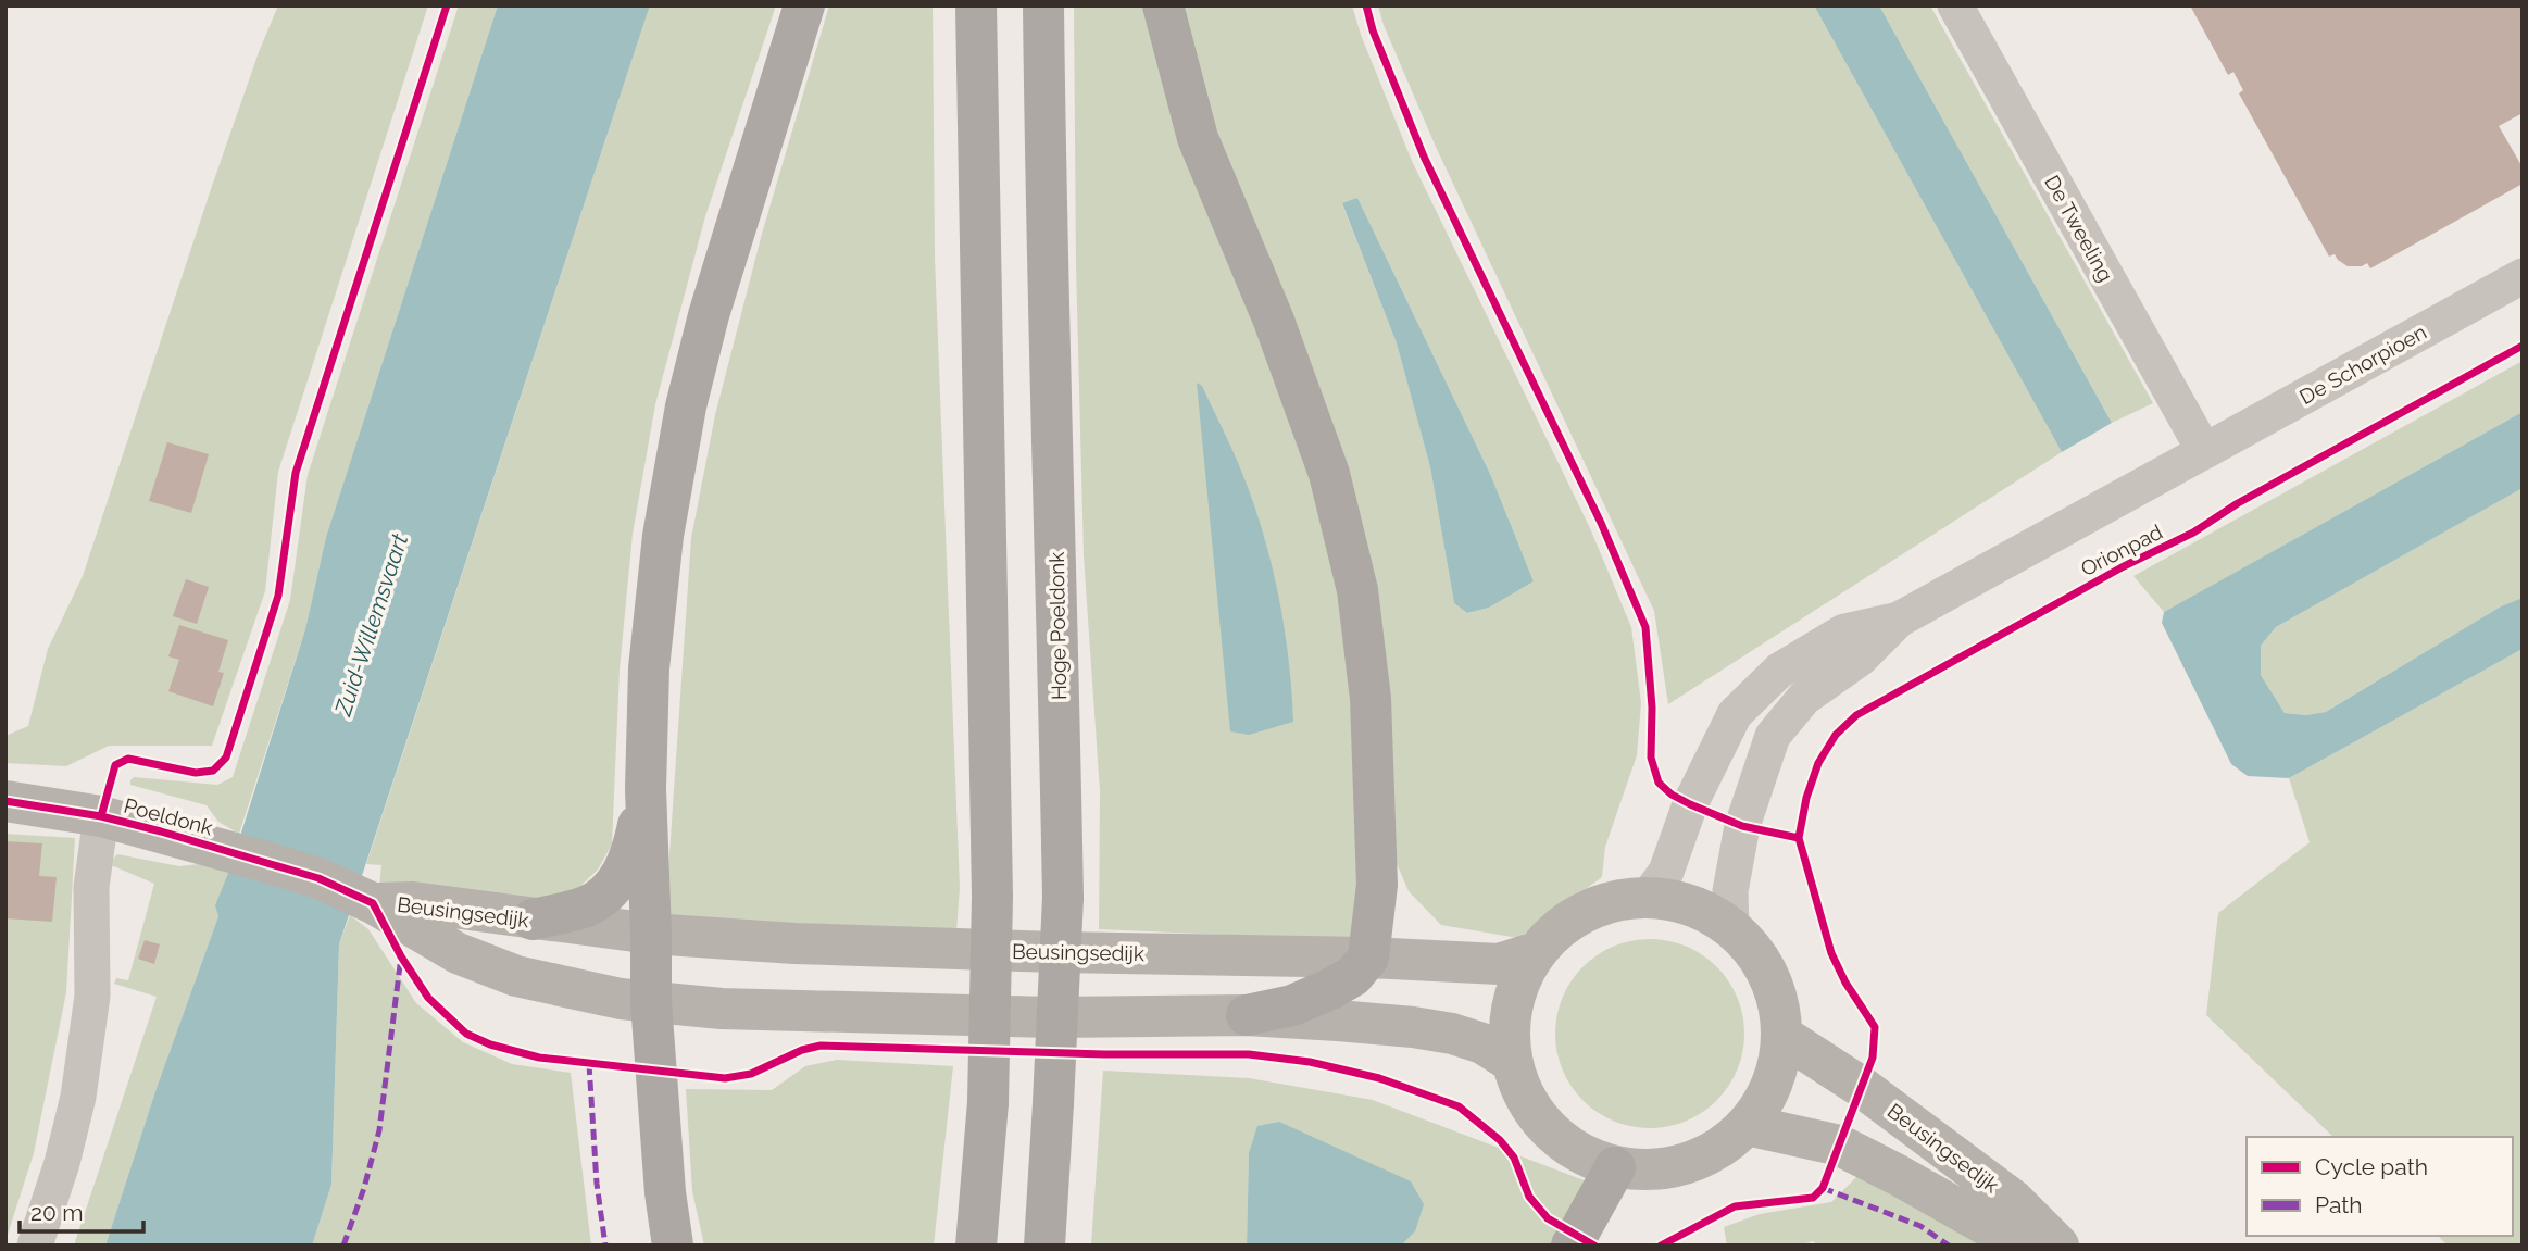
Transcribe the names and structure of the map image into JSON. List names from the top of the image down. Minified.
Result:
{"streets":{"highway":["Hoge Poeldonk"],"street":["De Tweeling","De Schorpioen","Poeldonk","Beusingsedijk"],"cycle path":["Orionpad"]},"crossings":[["De Tweeling","De Schorpioen"],["Poeldonk","Beusingsedijk"]],"water":["Zuid-Willemsvaart"],"legend":["Cycle path","Path"],"scale_bar":"20 m"}
